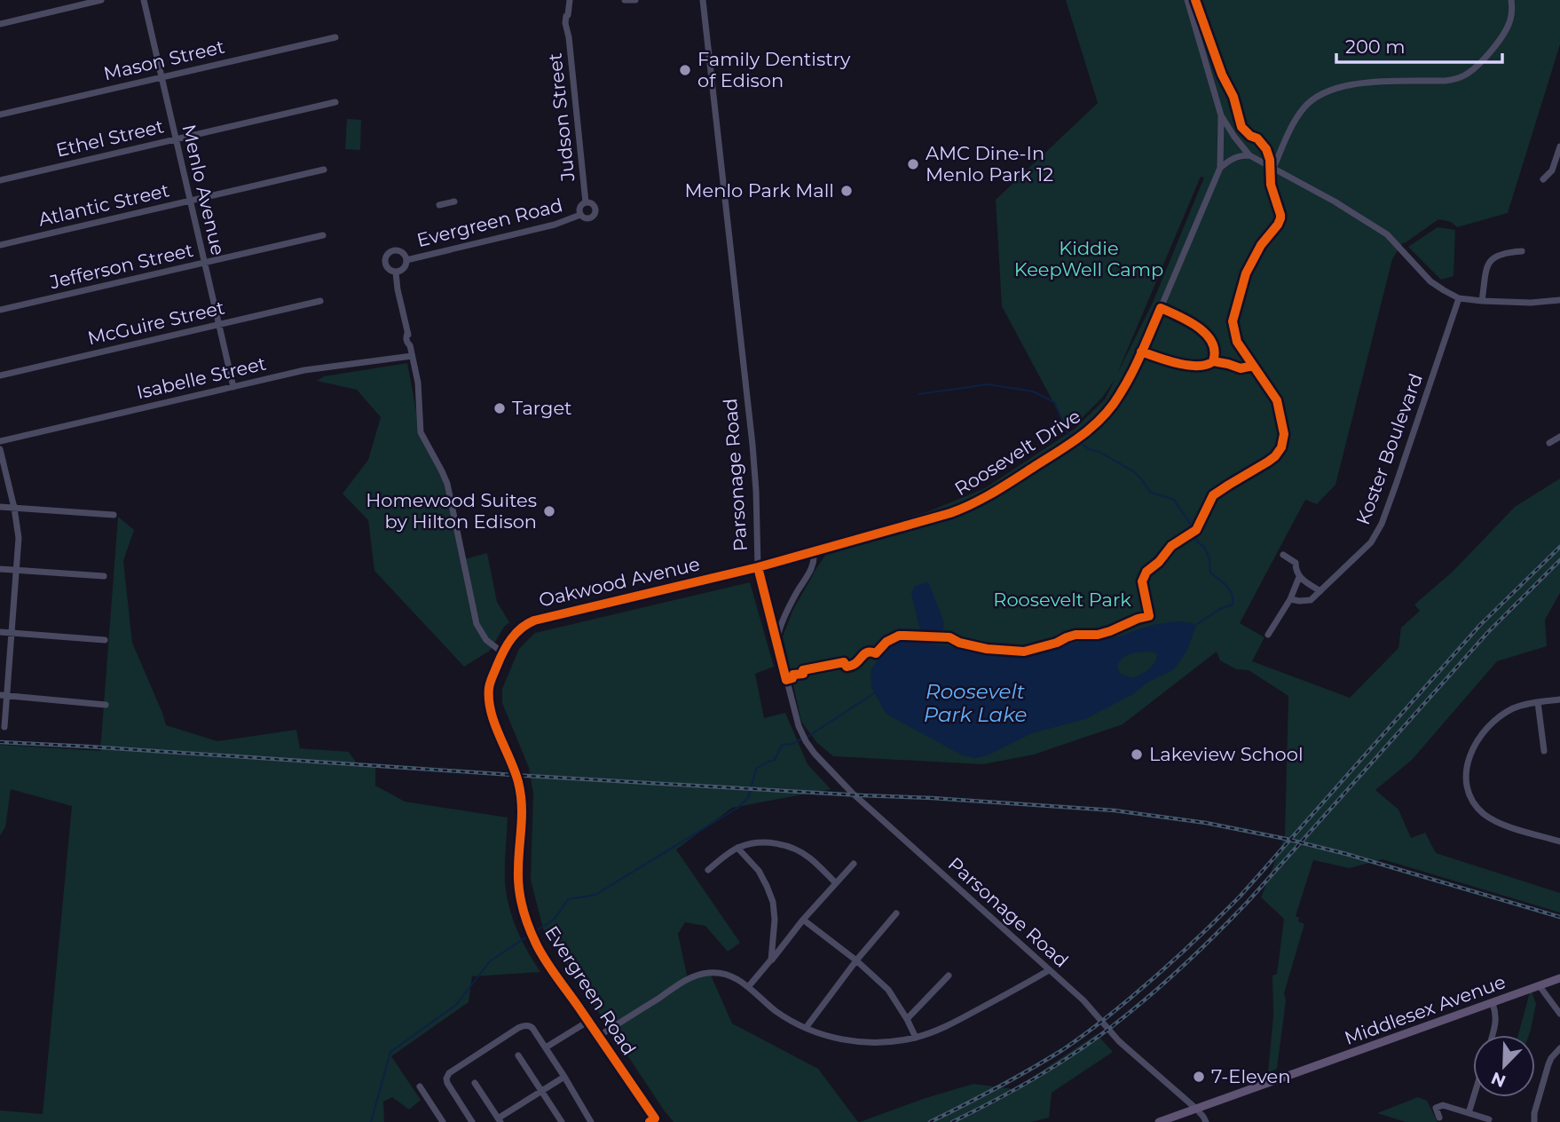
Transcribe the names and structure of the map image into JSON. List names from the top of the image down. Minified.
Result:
{"streets":{"main road":["Middlesex Avenue"],"street":["Mason Street","Judson Street","Ethel Street","Menlo Avenue","Atlantic Street","Evergreen Road","Jefferson Street","McGuire Street","Isabelle Street","Koster Boulevard","Roosevelt Drive","Parsonage Road","Oakwood Avenue"]},"crossings":[["Mason Street","Menlo Avenue"],["Judson Street","Evergreen Road"],["Ethel Street","Menlo Avenue"],["Menlo Avenue","Atlantic Street"],["Menlo Avenue","Jefferson Street"],["Menlo Avenue","McGuire Street"],["Menlo Avenue","Isabelle Street"],["Evergreen Road","Isabelle Street"],["Evergreen Road","Oakwood Avenue"],["Roosevelt Drive","Parsonage Road"],["Roosevelt Drive","Oakwood Avenue"],["Parsonage Road","Oakwood Avenue"],["Parsonage Road","Middlesex Avenue"]],"water":["Roosevelt Park Lake"],"parks":["Kiddie KeepWell Camp","Roosevelt Park"],"places":["Family Dentistry of Edison","AMC Dine-In Menlo Park 12","Menlo Park Mall","Target","Homewood Suites by Hilton Edison","Lakeview School","7-Eleven"],"scale_bar":"200 m","north":"bottom left"}
